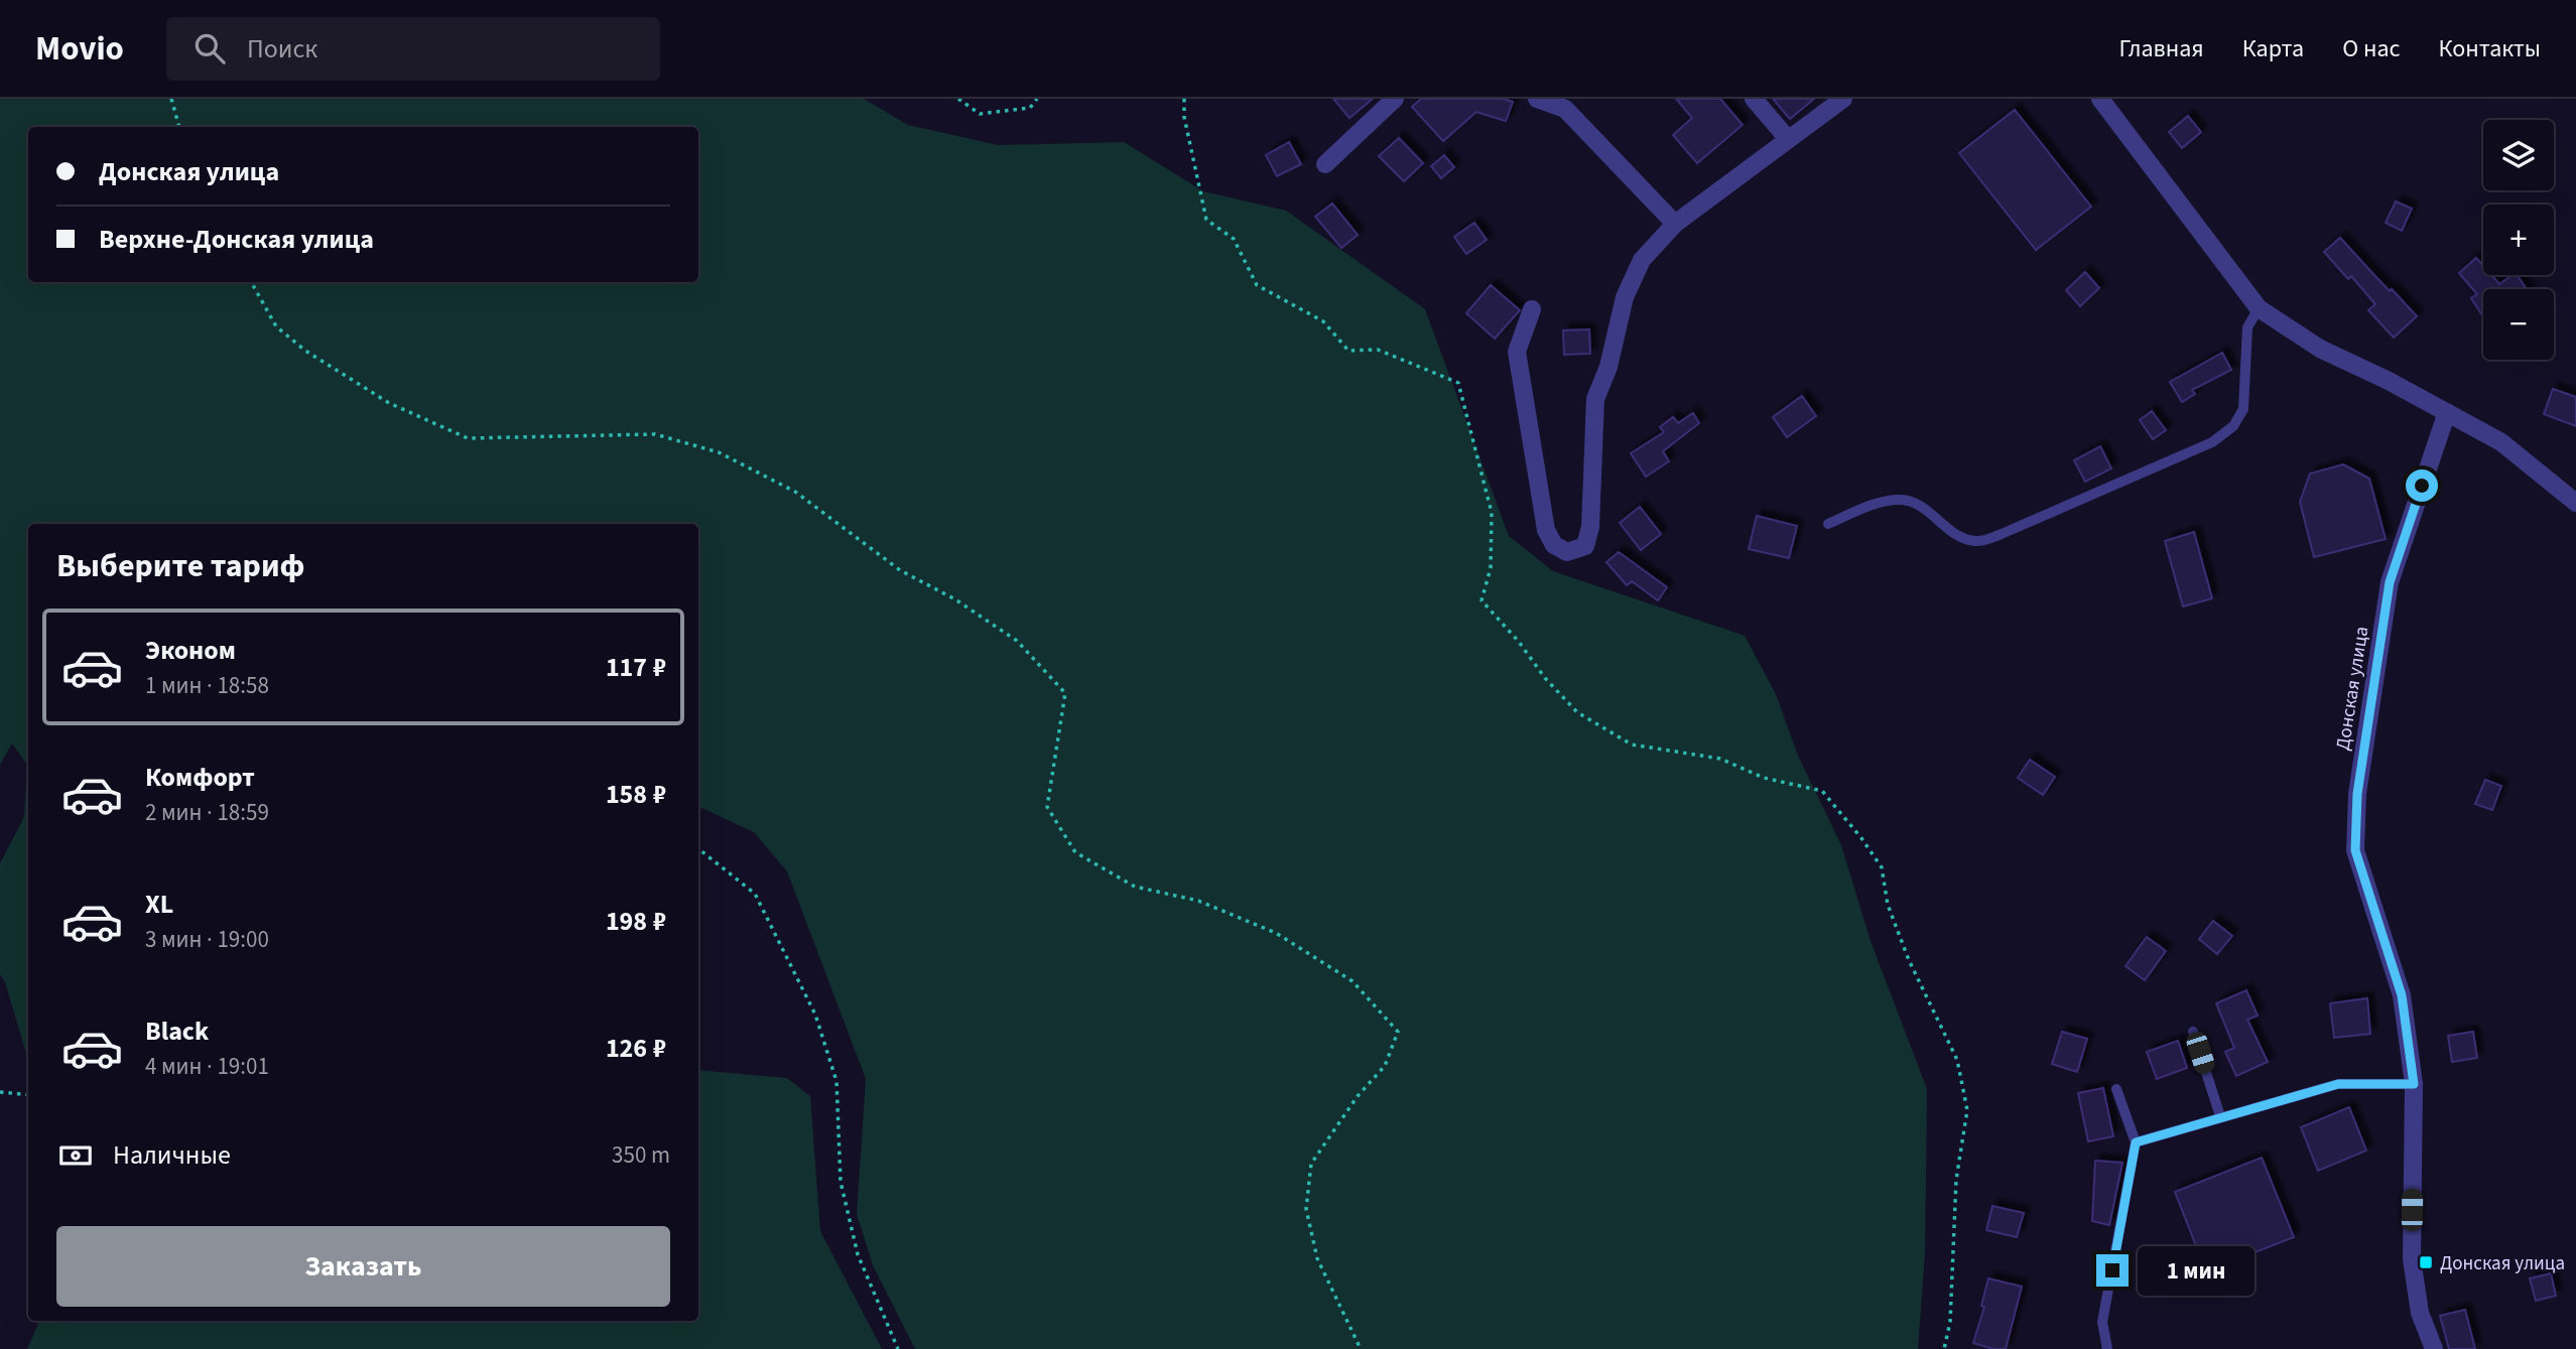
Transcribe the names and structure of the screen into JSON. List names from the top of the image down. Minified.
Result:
{"streets":{"street":["Донская улица"]},"places":{"transit":["Донская улица"]},"page":{"header":"Movio","search":"Поиск","nav":["Главная","Карта","О нас","Контакты"],"map_buttons":["+","−"],"banner":["Донская улица","Верхне-Донская улица"],"heading":"Выберите тариф","list":[{"name":"Эконом","note":"1 мин · 18:58","value":"117 ₽"},{"name":"Комфорт","note":"2 мин · 18:59","value":"158 ₽"},{"name":"XL","note":"3 мин · 19:00","value":"198 ₽"},{"name":"Black","note":"4 мин · 19:01","value":"126 ₽"}],"pay":["Наличные","350 m"],"buttons":"Заказать","bubble":"1 мин"}}
